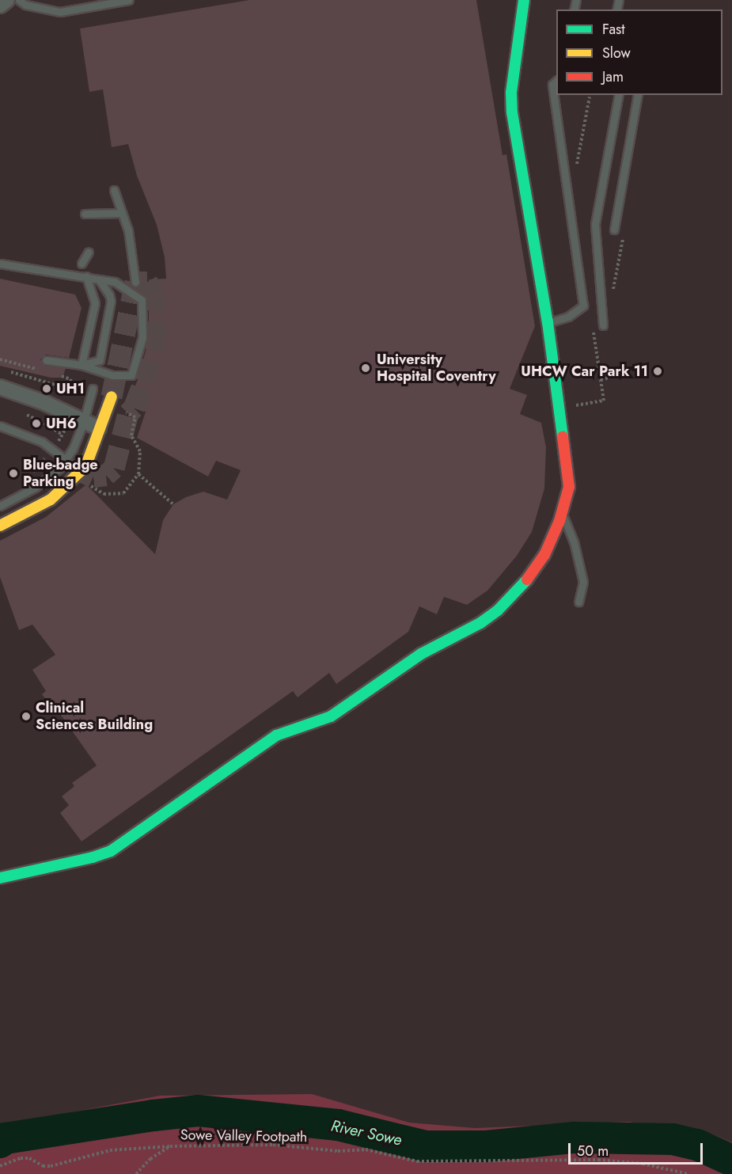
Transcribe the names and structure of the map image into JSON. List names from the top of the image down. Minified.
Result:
{"streets":{"path":["Sowe Valley Footpath"]},"water":["River Sowe"],"places":["University Hospital Coventry","UHCW Car Park 11","UH1","UH6","Blue-badge Parking","Clinical Sciences Building"],"legend":["Fast","Slow","Jam"],"scale_bar":"50 m"}
